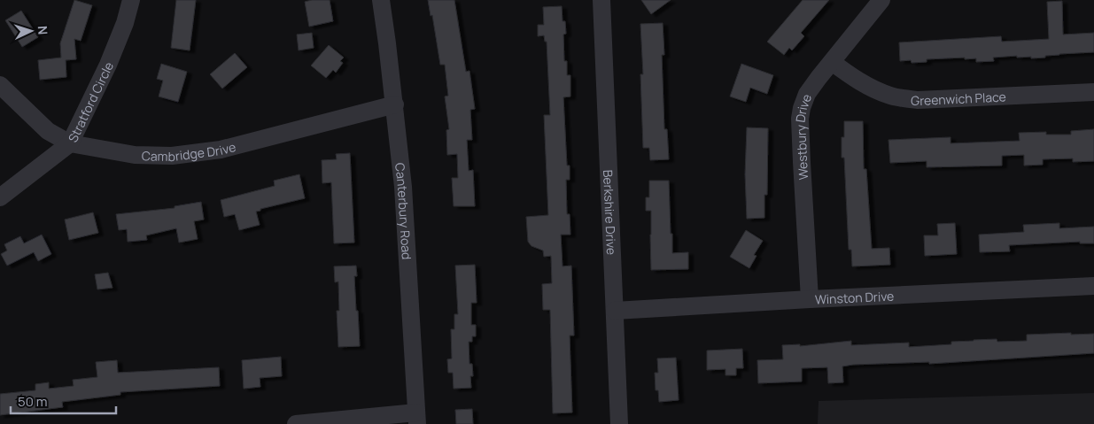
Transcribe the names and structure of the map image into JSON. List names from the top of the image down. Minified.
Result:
{"streets":{"street":["Greenwich Place","Stratford Circle","Westbury Drive","Cambridge Drive","Canterbury Road","Berkshire Drive","Winston Drive"]},"crossings":[["Greenwich Place","Westbury Drive"],["Stratford Circle","Cambridge Drive"],["Westbury Drive","Winston Drive"],["Cambridge Drive","Canterbury Road"],["Berkshire Drive","Winston Drive"]],"scale_bar":"50 m","north":"right"}
